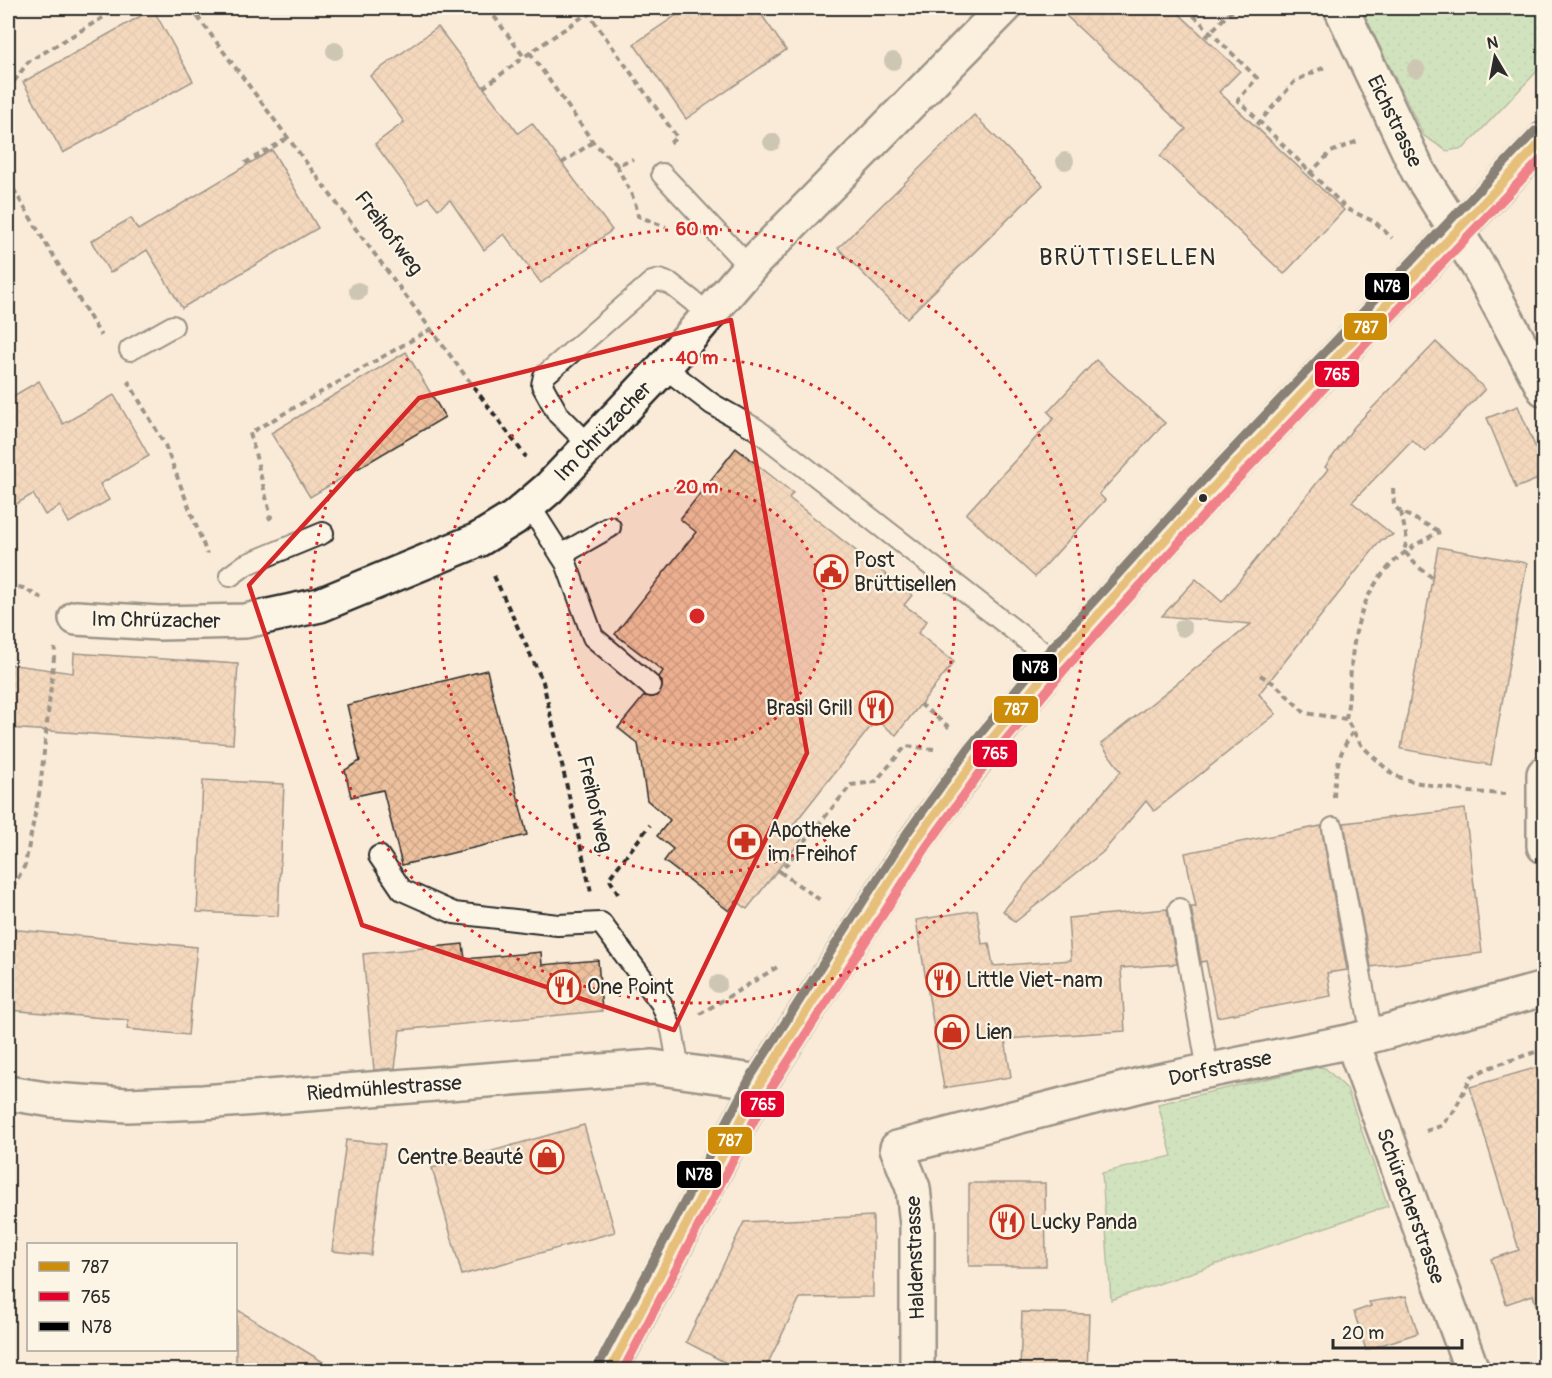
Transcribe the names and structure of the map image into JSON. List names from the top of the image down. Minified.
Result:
{"streets":{"street":["Eichstrasse","Im Chrüzacher","Dorfstrasse","Riedmühlestrasse","Schüracherstrasse","Haldenstrasse"],"path":["Freihofweg"]},"crossings":[["Freihofweg","Im Chrüzacher"],["Dorfstrasse","Schüracherstrasse"],["Dorfstrasse","Haldenstrasse"]],"districts":["BRÜTTISELLEN"],"places":{"public building":["Post Brüttisellen"],"restaurant":["Brasil Grill","Little Viet-nam","One Point","Lucky Panda"],"pharmacy":["Apotheke im Freihof"],"shop":["Lien","Centre Beauté"]},"lines":["transit line N78","transit line 787","transit line 765"],"legend":["787","765","N78"],"scale_bar":"20 m","north":"top","rings":["60 m","40 m","20 m"]}
